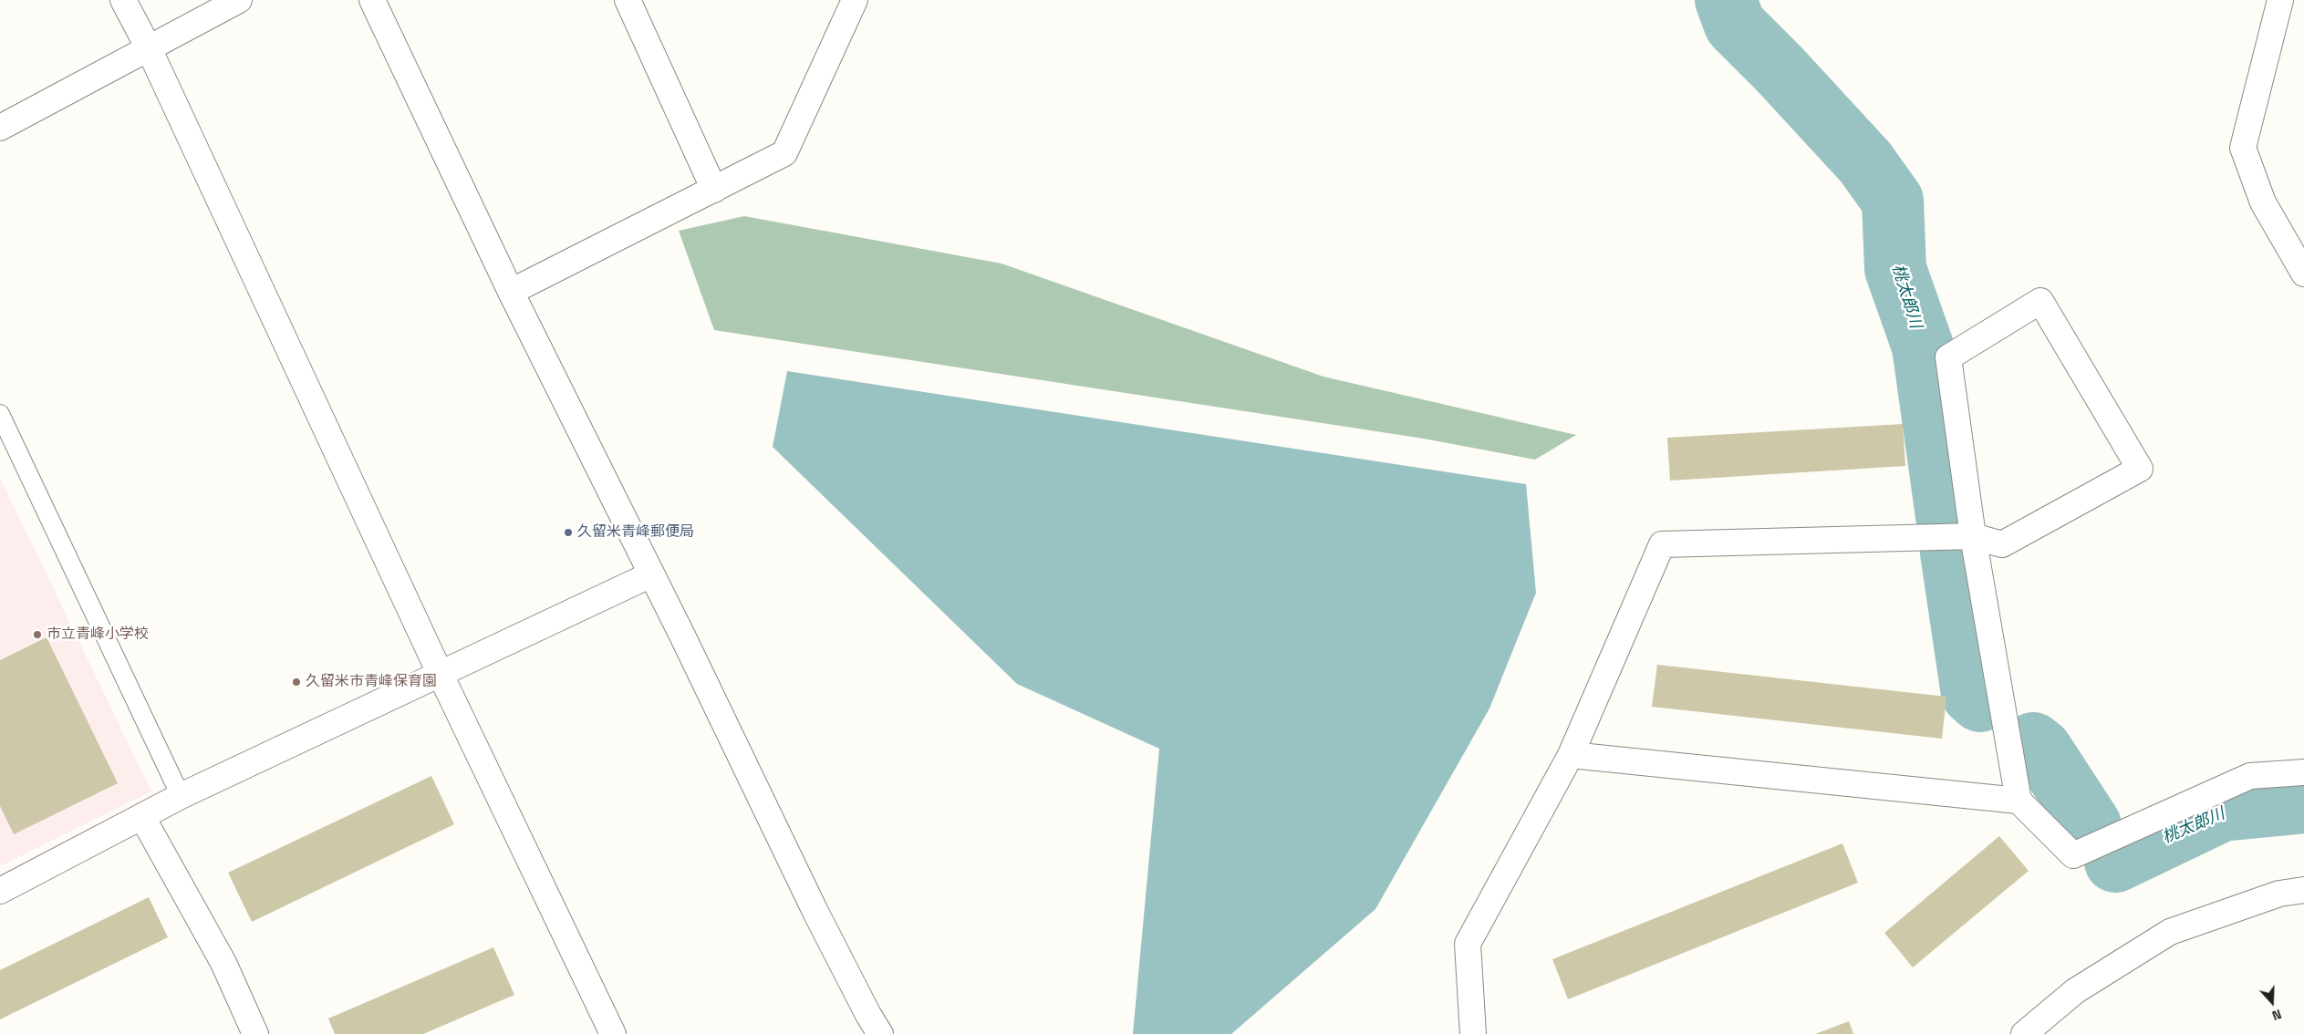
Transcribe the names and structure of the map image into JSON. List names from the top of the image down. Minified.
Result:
{"water":["桃太郎川"],"places":["久留米青峰郵便局","市立青峰小学校","久留米市青峰保育園"],"north":"bottom"}
